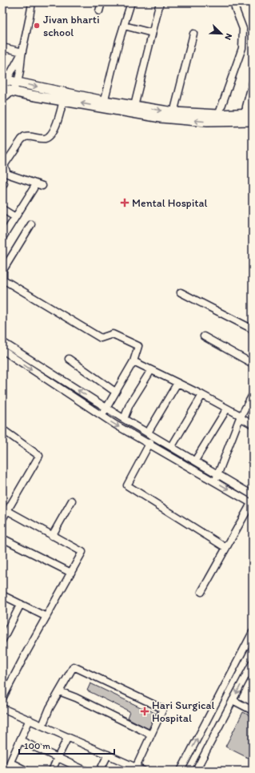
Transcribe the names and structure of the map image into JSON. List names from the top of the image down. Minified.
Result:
{"places":{"other":["Jivan bharti school"],"health":["Mental Hospital","Hari Surgical Hospital"]},"scale_bar":"100 m","north":"bottom right"}
